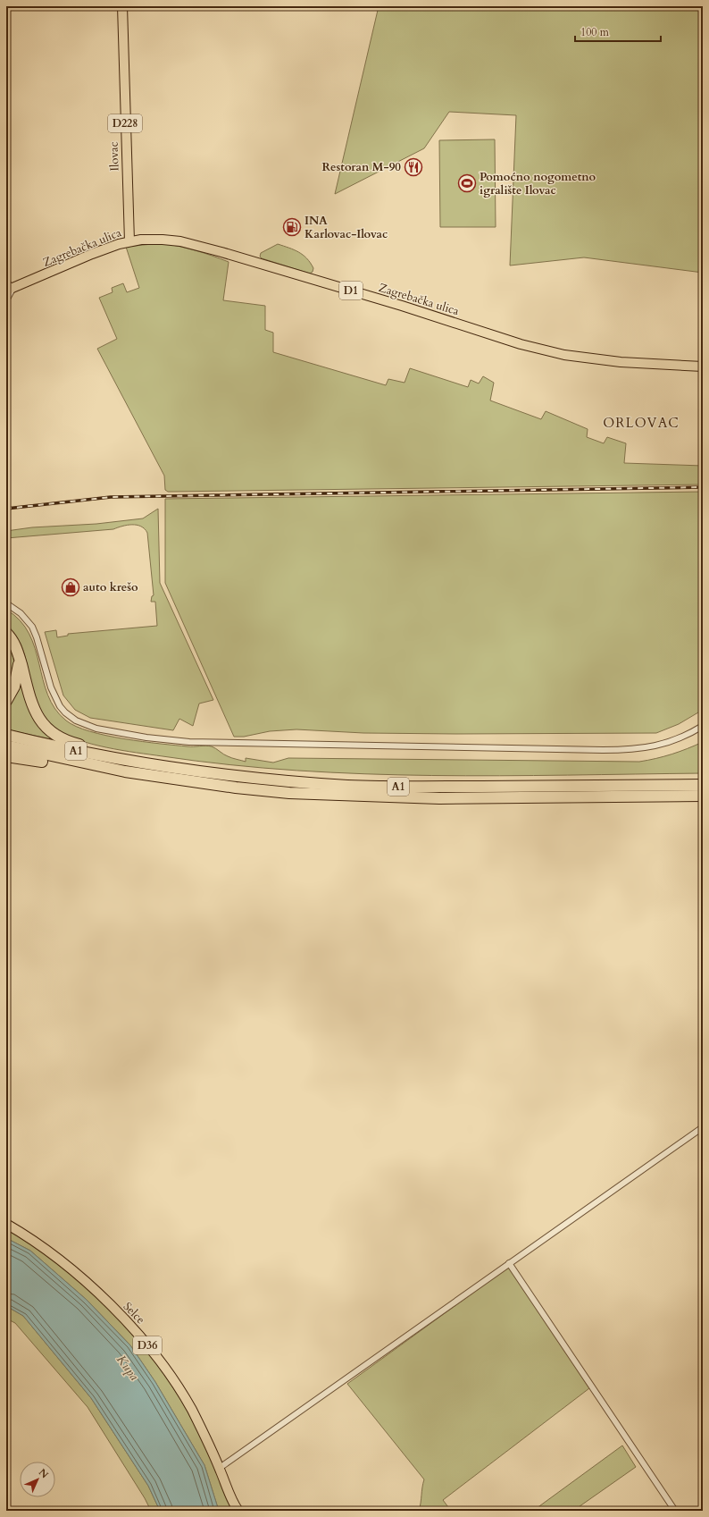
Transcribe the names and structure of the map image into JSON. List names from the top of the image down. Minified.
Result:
{"streets":{"highway":["A1"],"main road":["D228","Ilovac","Zagrebačka ulica","D1","Selce","D36"]},"crossings":[["Ilovac","Zagrebačka ulica"]],"districts":["ORLOVAC"],"water":["Kupa"],"places":{"restaurant":["Restoran M-90"],"sports":["Pomoćno nogometno igralište Ilovac"],"fuel station":["INA Karlovac-Ilovac"],"shop":["auto krešo"]},"scale_bar":"100 m","north":"top right"}
